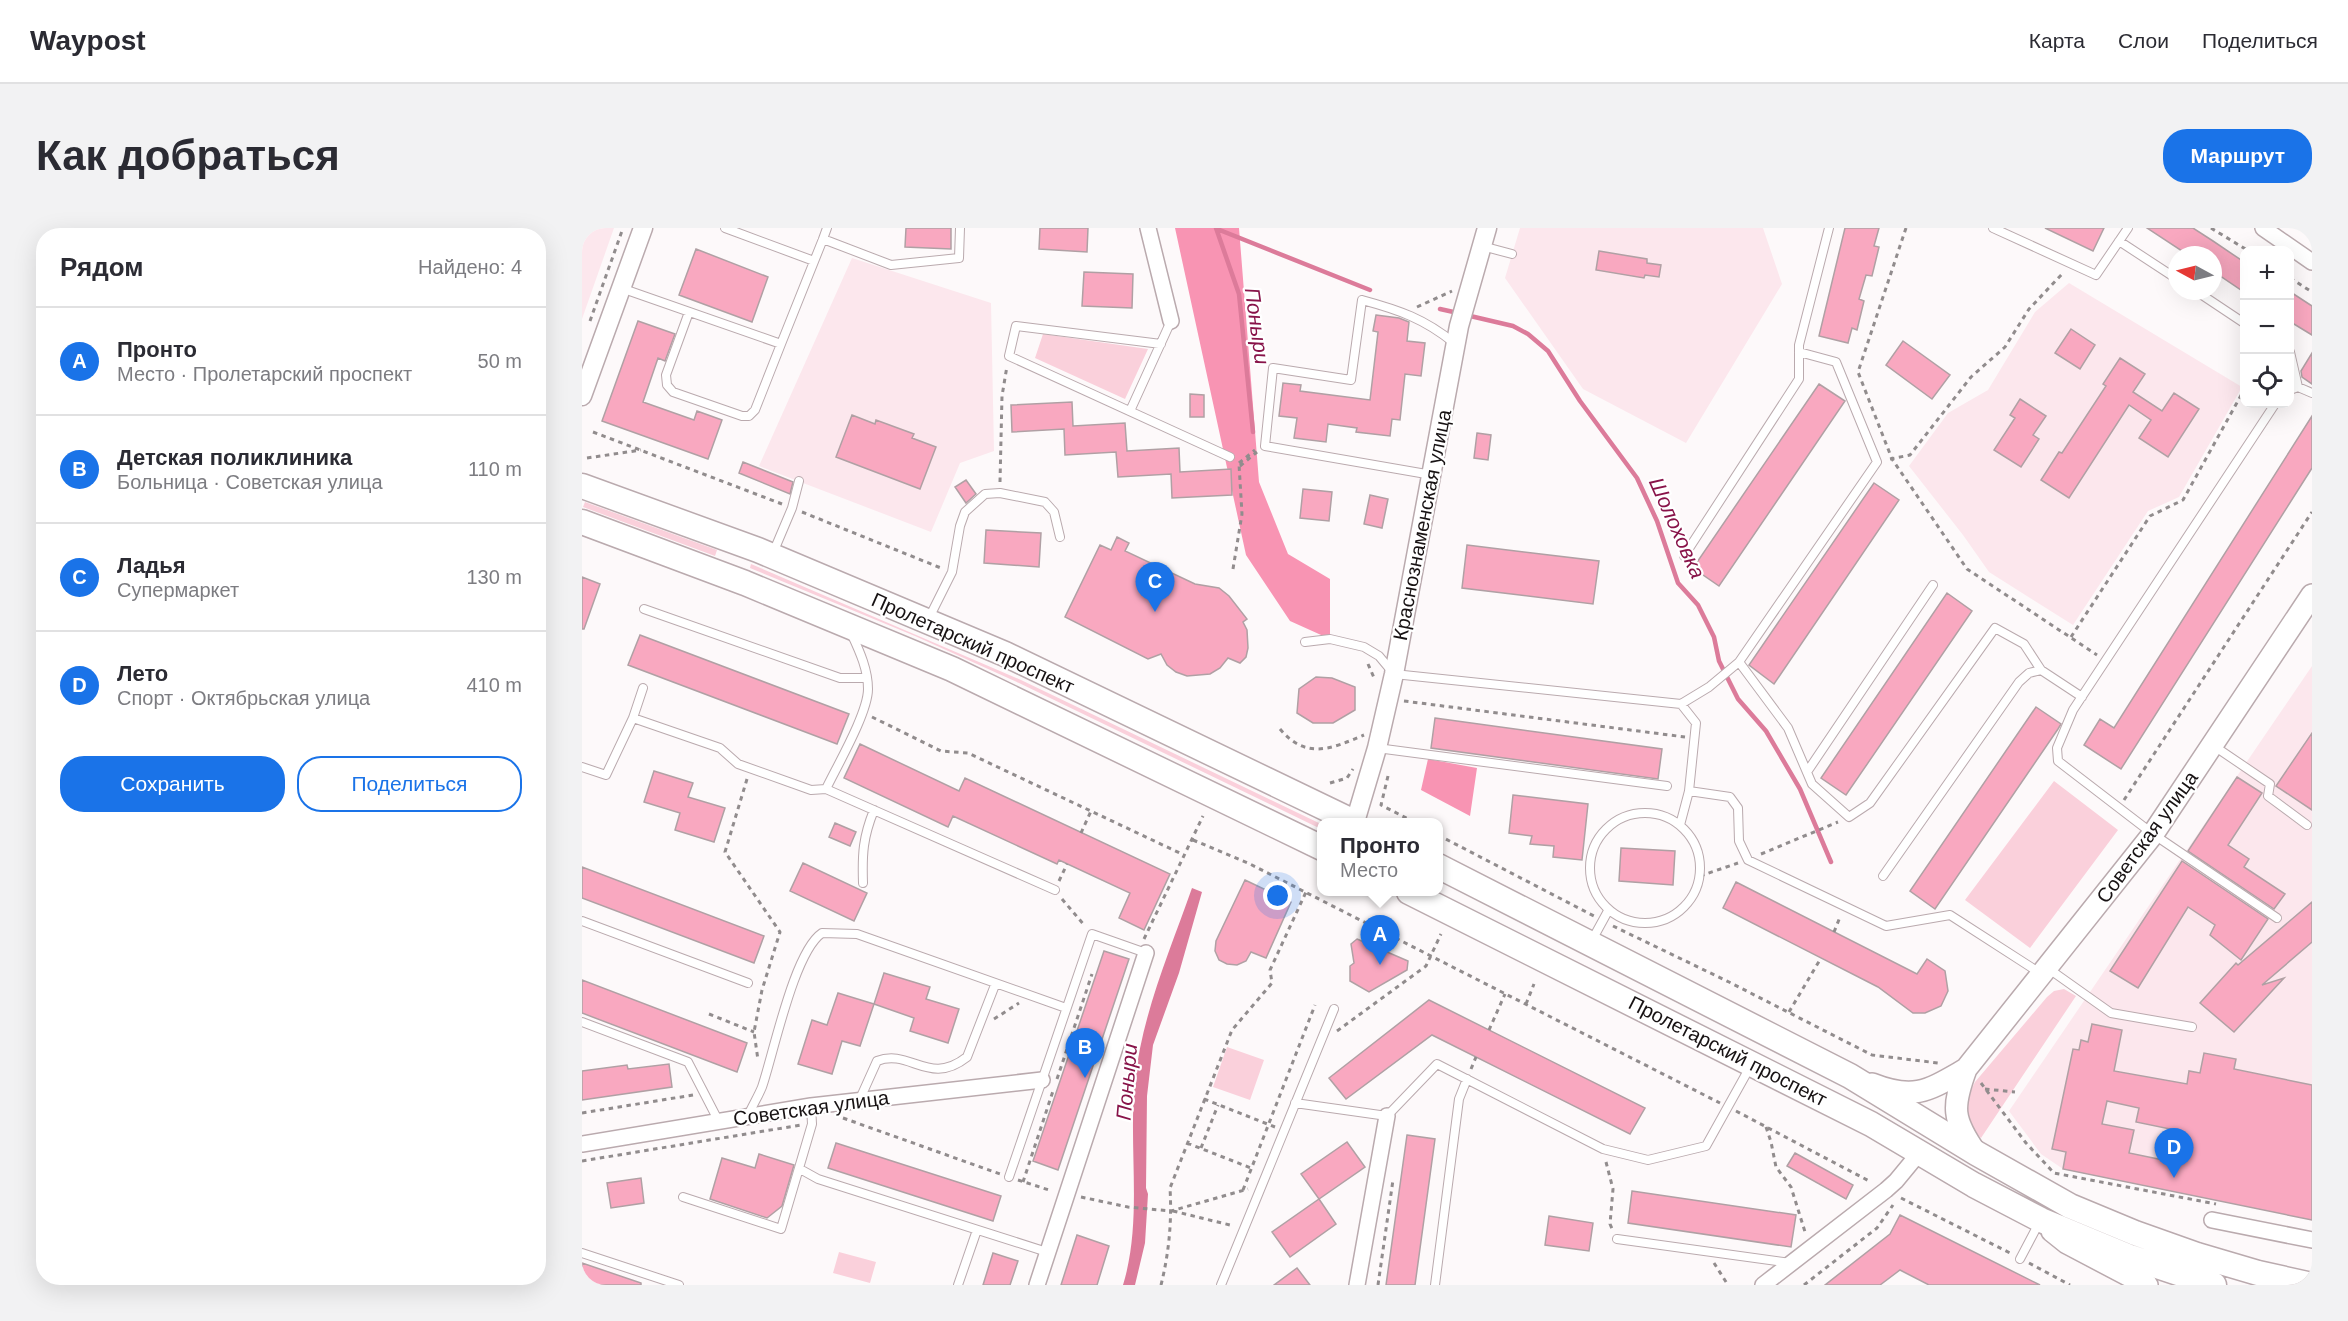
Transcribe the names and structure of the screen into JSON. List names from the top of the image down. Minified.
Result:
{"streets":{"main road":["Пролетарский проспект","Советская улица"],"street":["Краснознаменская улица"]},"water":["Поныри","Шолоховка"],"north":"left","page":{"header":"Waypost","nav":["Карта","Слои","Поделиться"],"buttons":["Маршрут",["Сохранить","Поделиться"]],"title":"Как добраться","heading":["Рядом","Найдено: 4"],"map_buttons":["+","−"],"list":[{"mark":"A","name":"Пронто","note":"Место · Пролетарский проспект","value":"50 m"},{"mark":"B","name":"Детская поликлиника","note":"Больница · Советская улица","value":"110 m"},{"mark":"C","name":"Ладья","note":"Супермаркет","value":"130 m"},{"mark":"D","name":"Лето","note":"Спорт · Октябрьская улица","value":"410 m"}],"pins":["C","A","B","D"],"popup":["Пронто","Место"]}}
